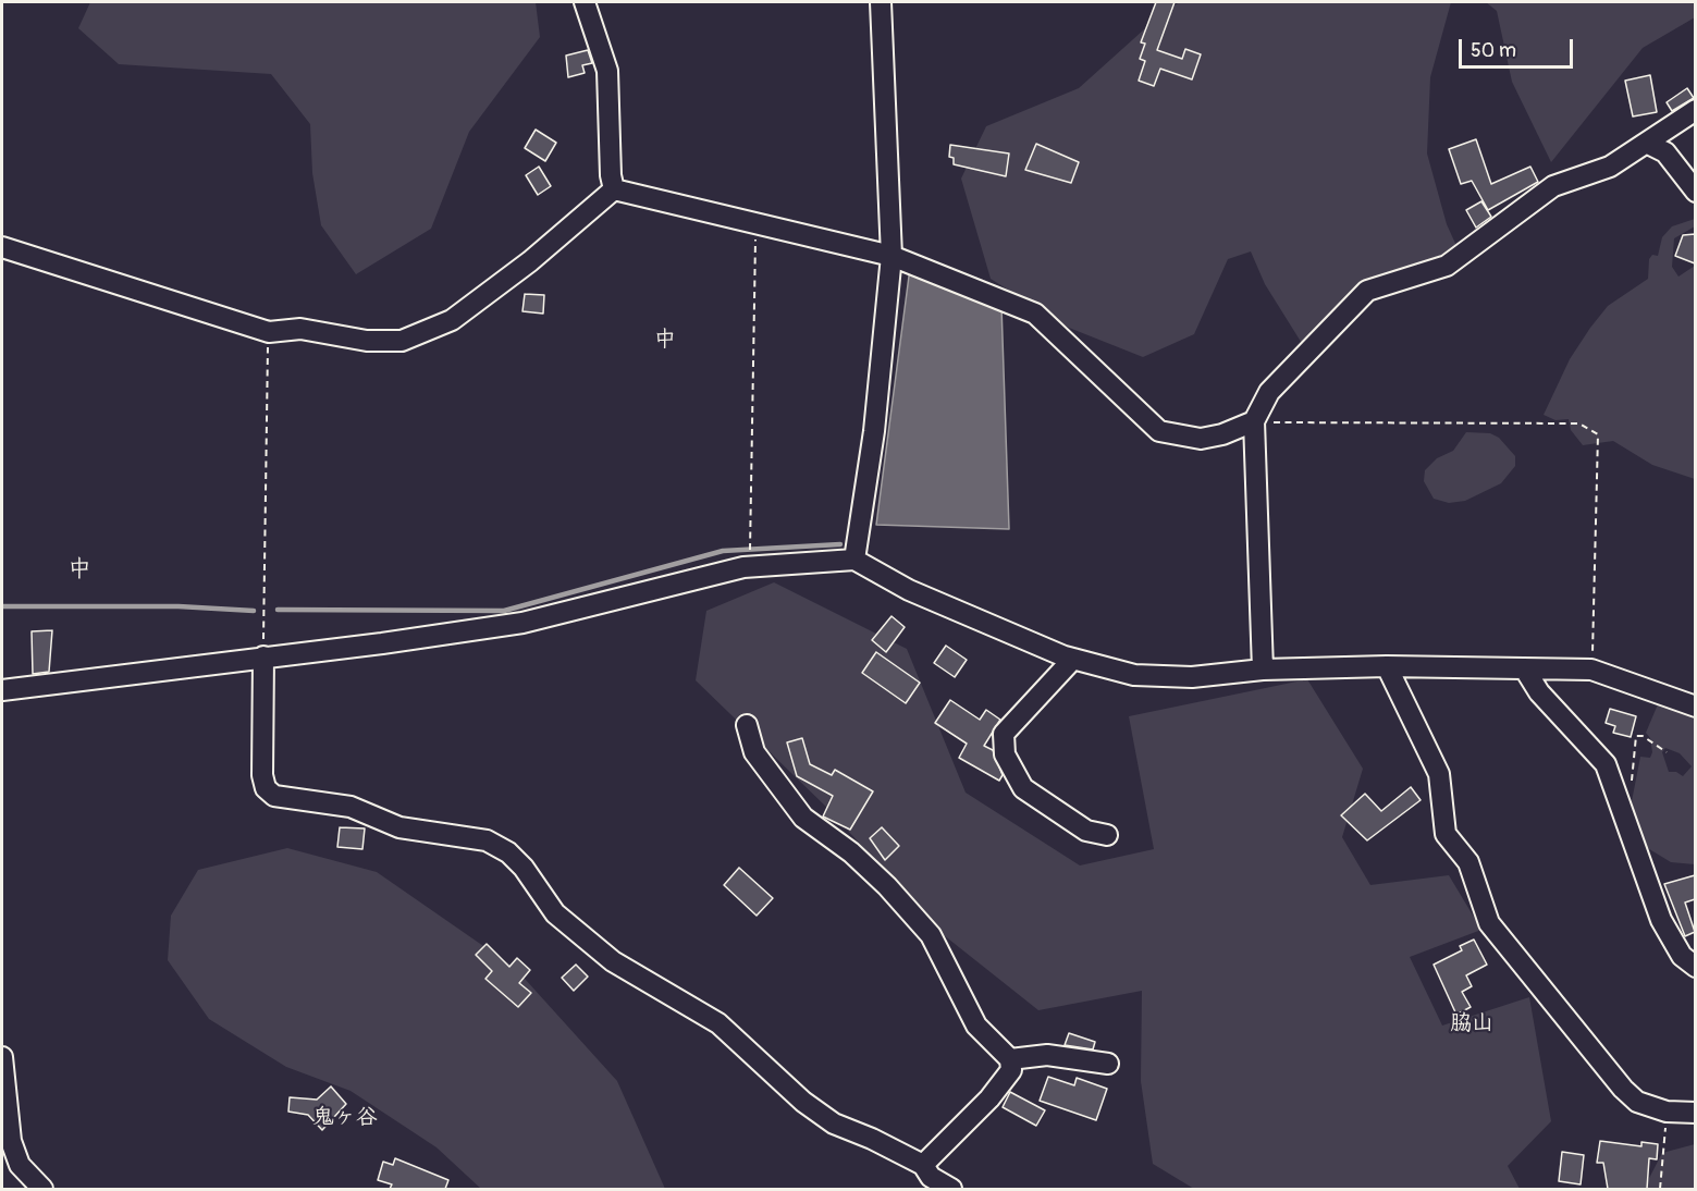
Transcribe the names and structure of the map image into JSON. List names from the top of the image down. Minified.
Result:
{"districts":["中","中","脇山","鬼ヶ谷"],"scale_bar":"50 m"}
